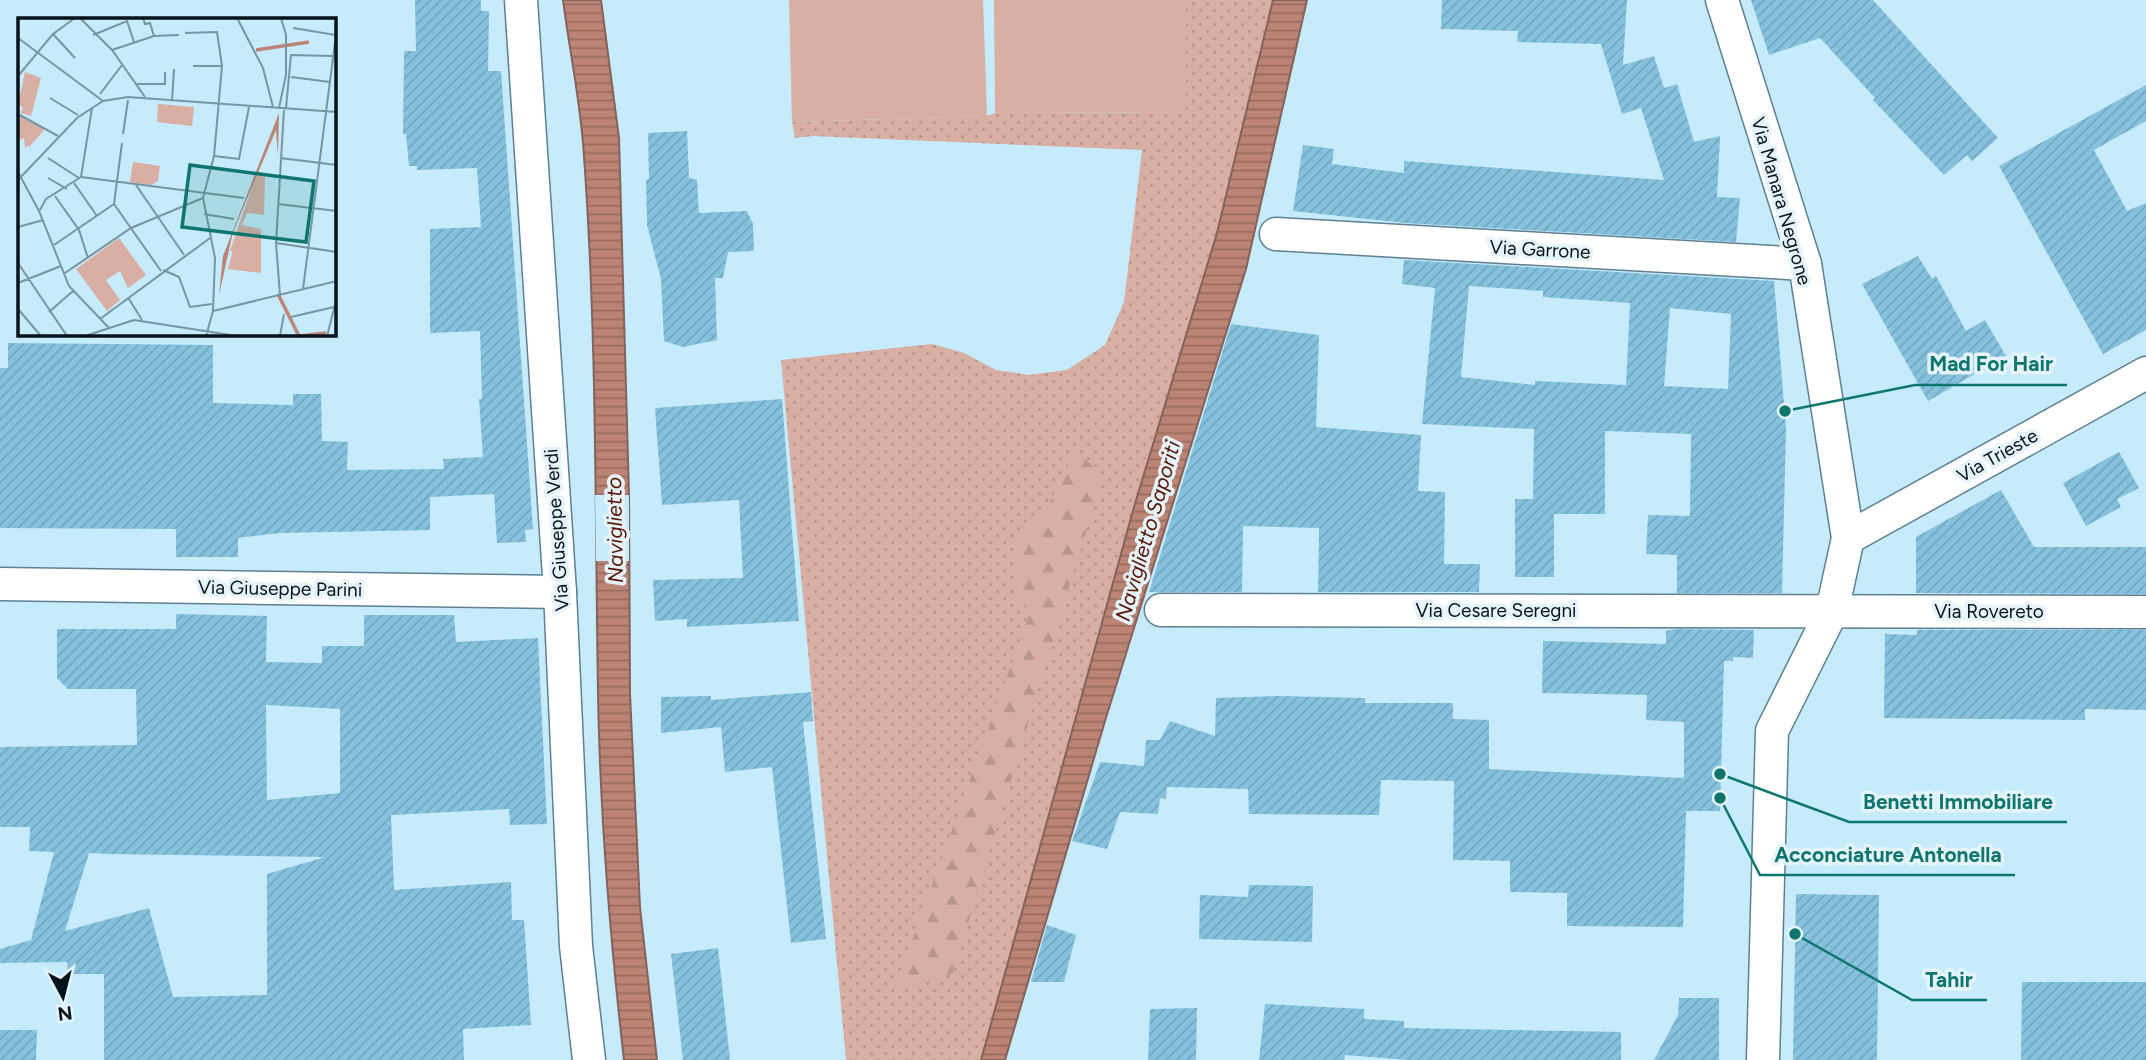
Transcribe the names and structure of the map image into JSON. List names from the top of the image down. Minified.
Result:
{"streets":{"street":["Via Manara Negrone","Via Garrone","Via Trieste","Via Giuseppe Verdi","Via Giuseppe Parini","Via Cesare Seregni","Via Rovereto"]},"crossings":[["Via Manara Negrone","Via Garrone"],["Via Manara Negrone","Via Trieste"],["Via Manara Negrone","Via Cesare Seregni"],["Via Manara Negrone","Via Rovereto"],["Via Giuseppe Verdi","Via Giuseppe Parini"],["Via Cesare Seregni","Via Rovereto"]],"water":["Naviglietto","Naviglietto Saporiti"],"places":["Mad For Hair","Benetti Immobiliare","Acconciature Antonella","Tahir"],"north":"bottom"}
